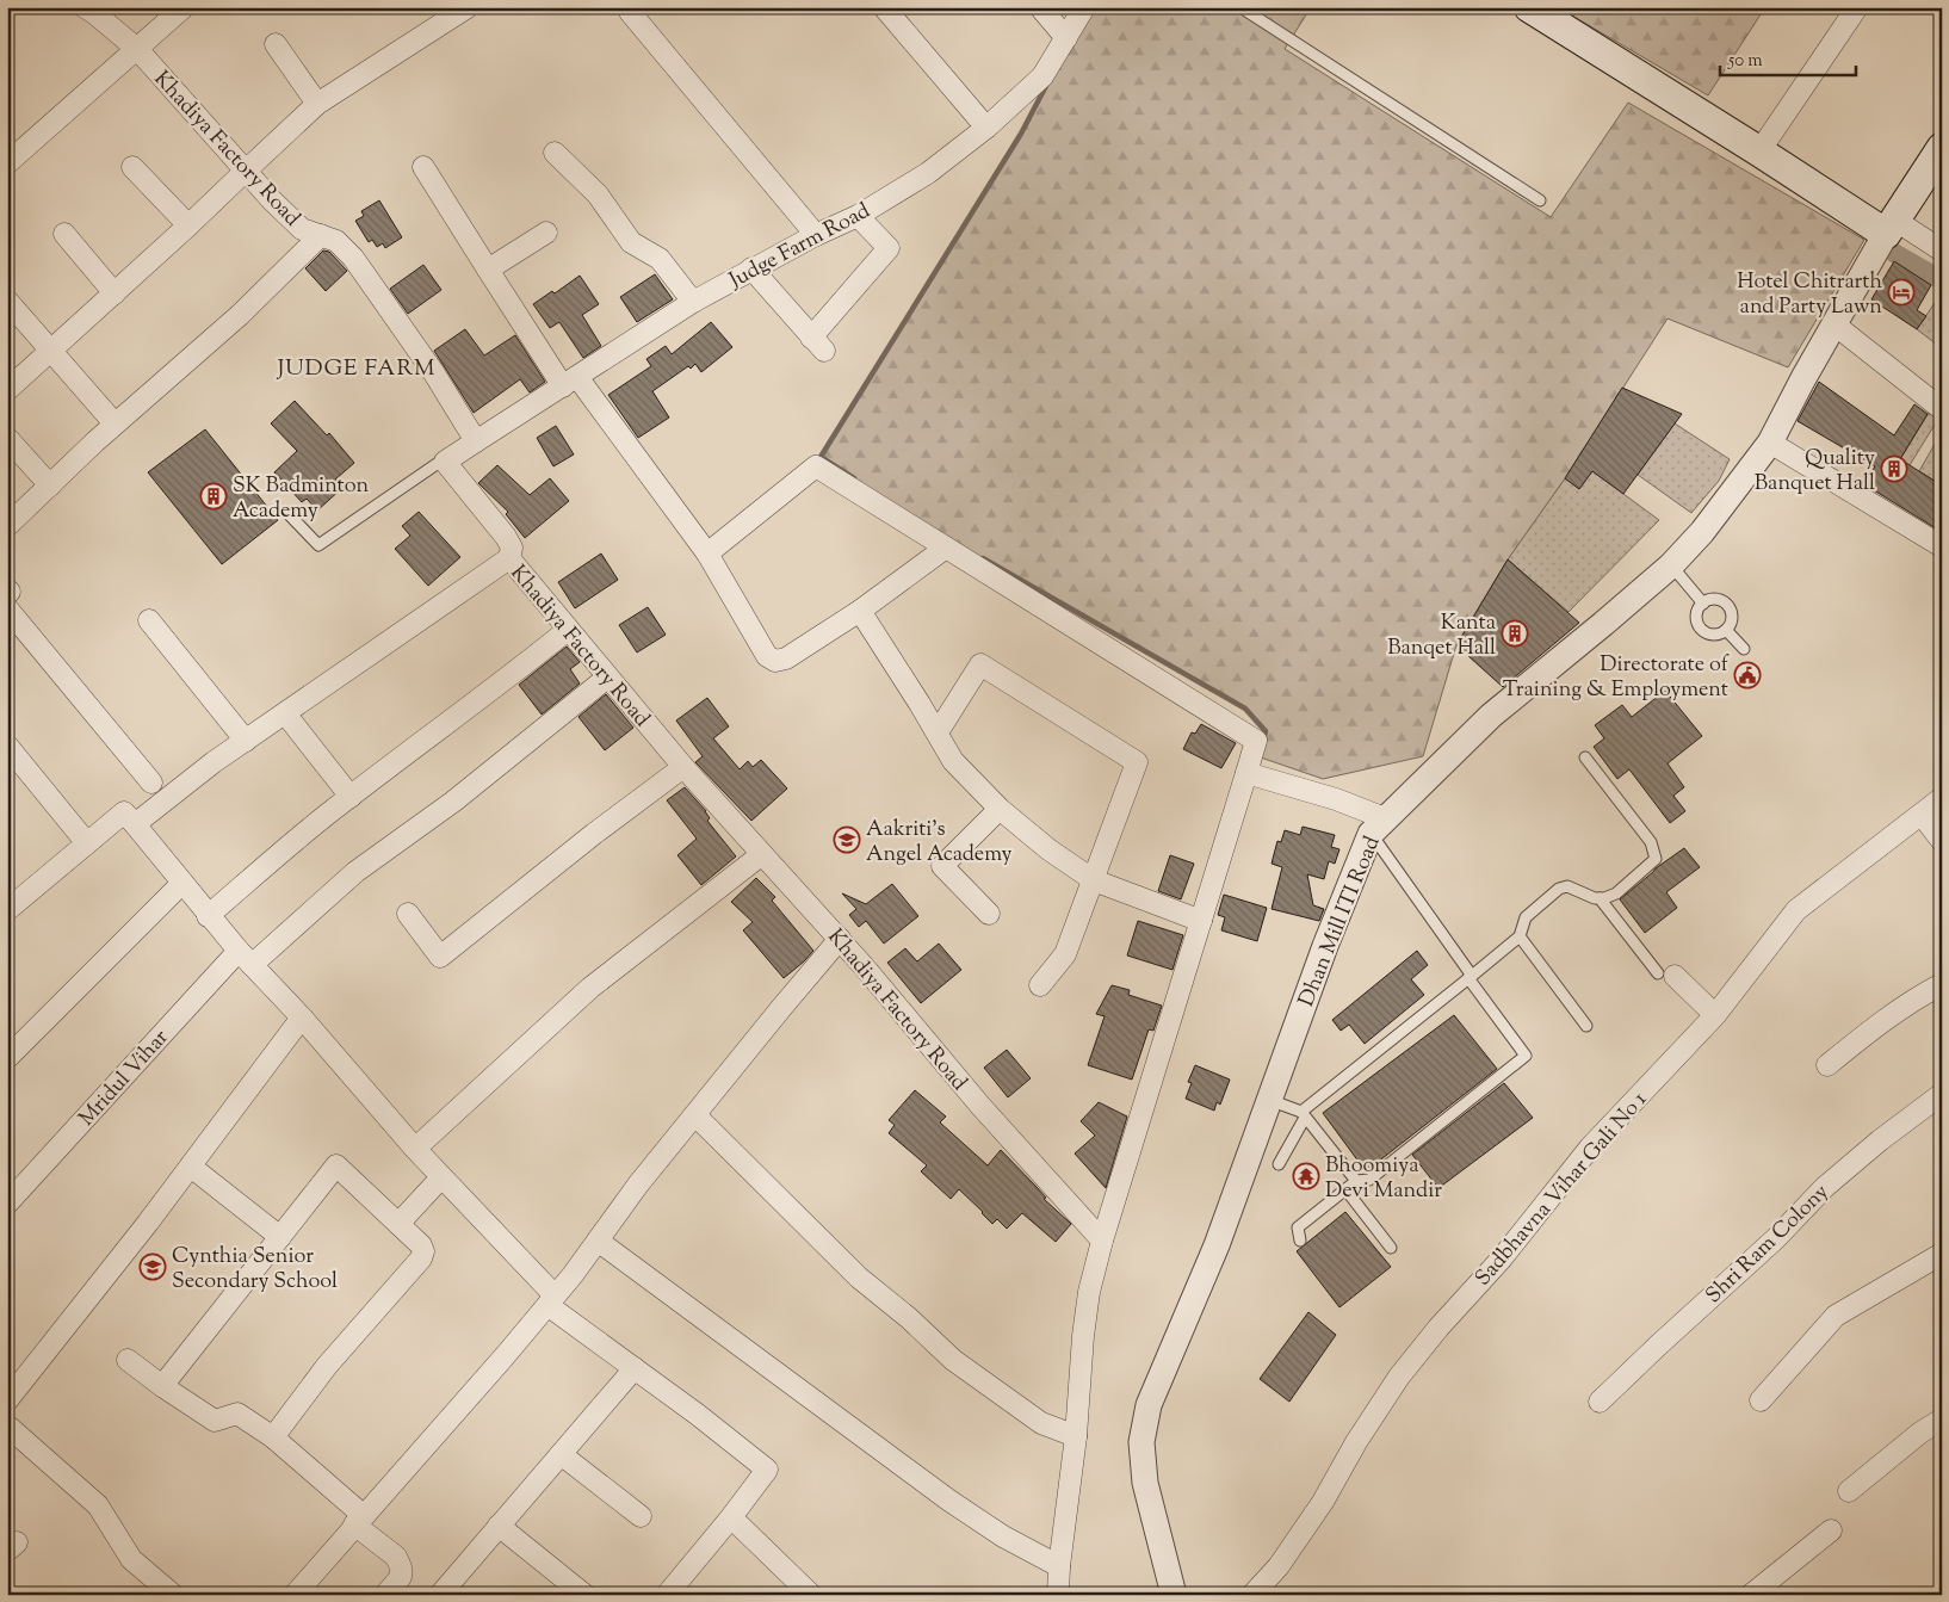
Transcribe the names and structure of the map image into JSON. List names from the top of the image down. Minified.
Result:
{"streets":{"street":["Khadiya Factory Road","Judge Farm Road","Dhan Mill ITI Road","Mridul Vihar","Sadbhavna Vihar Gali No 1","Shri Ram Colony"]},"crossings":[["Khadiya Factory Road","Judge Farm Road"],["Khadiya Factory Road","Mridul Vihar"]],"districts":["JUDGE FARM"],"places":{"hotel":["Hotel Chitrarth and Party Lawn"],"building":["Quality Banquet Hall","SK Badminton Academy","Kanta Banqet Hall"],"public building":["Directorate of Training & Employment"],"school or university":["Aakriti's Angel Academy","Cynthia Senior Secondary School"],"temple":["Bhoomiya Devi Mandir"]},"scale_bar":"50 m"}
